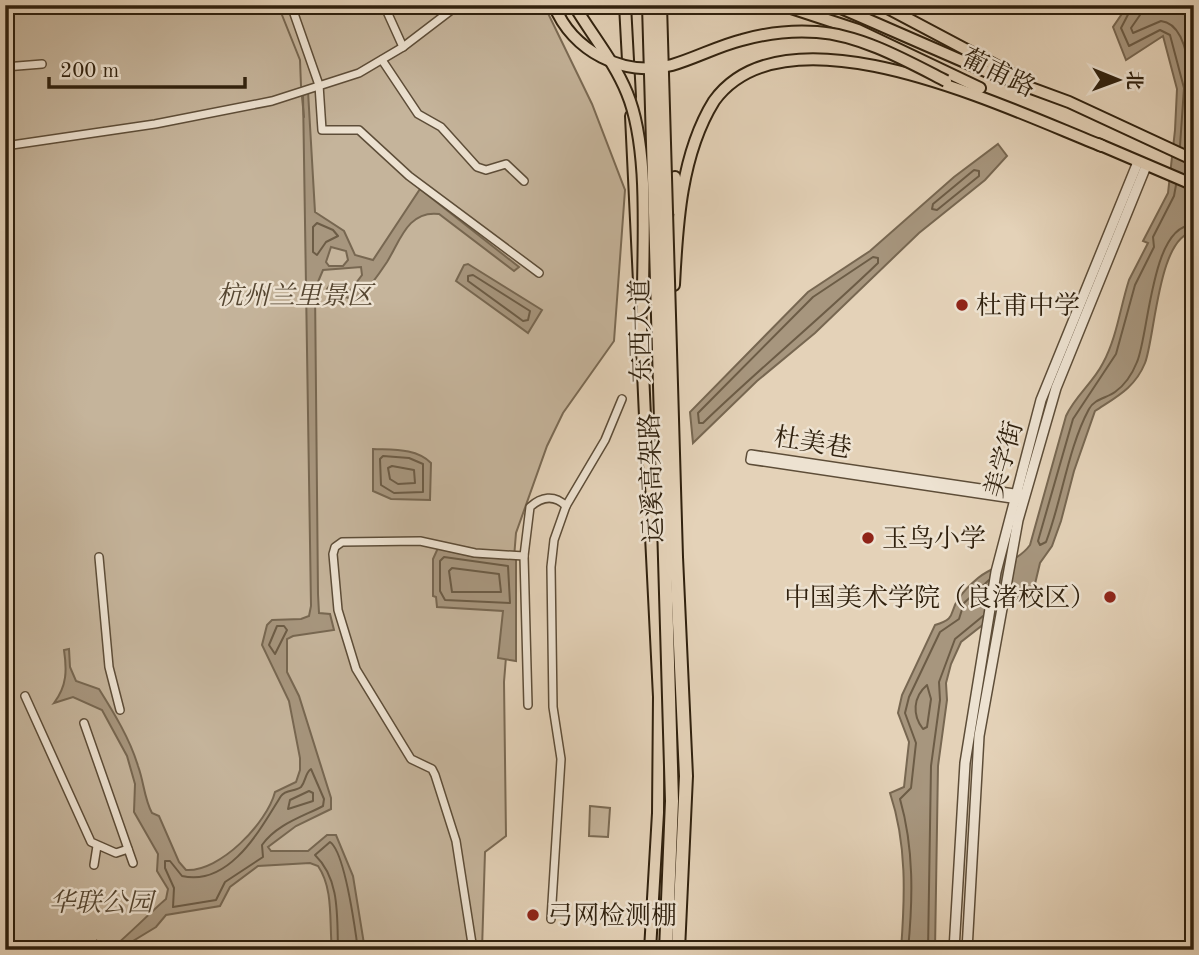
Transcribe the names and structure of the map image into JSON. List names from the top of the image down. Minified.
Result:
{"streets":{"highway":["运溪高架路"],"main road":["葡甫路","东西大道"],"street":["杜美巷","美学街"]},"crossings":[["葡甫路","美学街"],["东西大道","运溪高架路"],["杜美巷","美学街"]],"parks":["杭州兰里景区","华联公园"],"places":["杜甫中学","玉鸟小学","中国美术学院（良渚校区）","弓网检测棚"],"scale_bar":"200 m","north":"right"}
